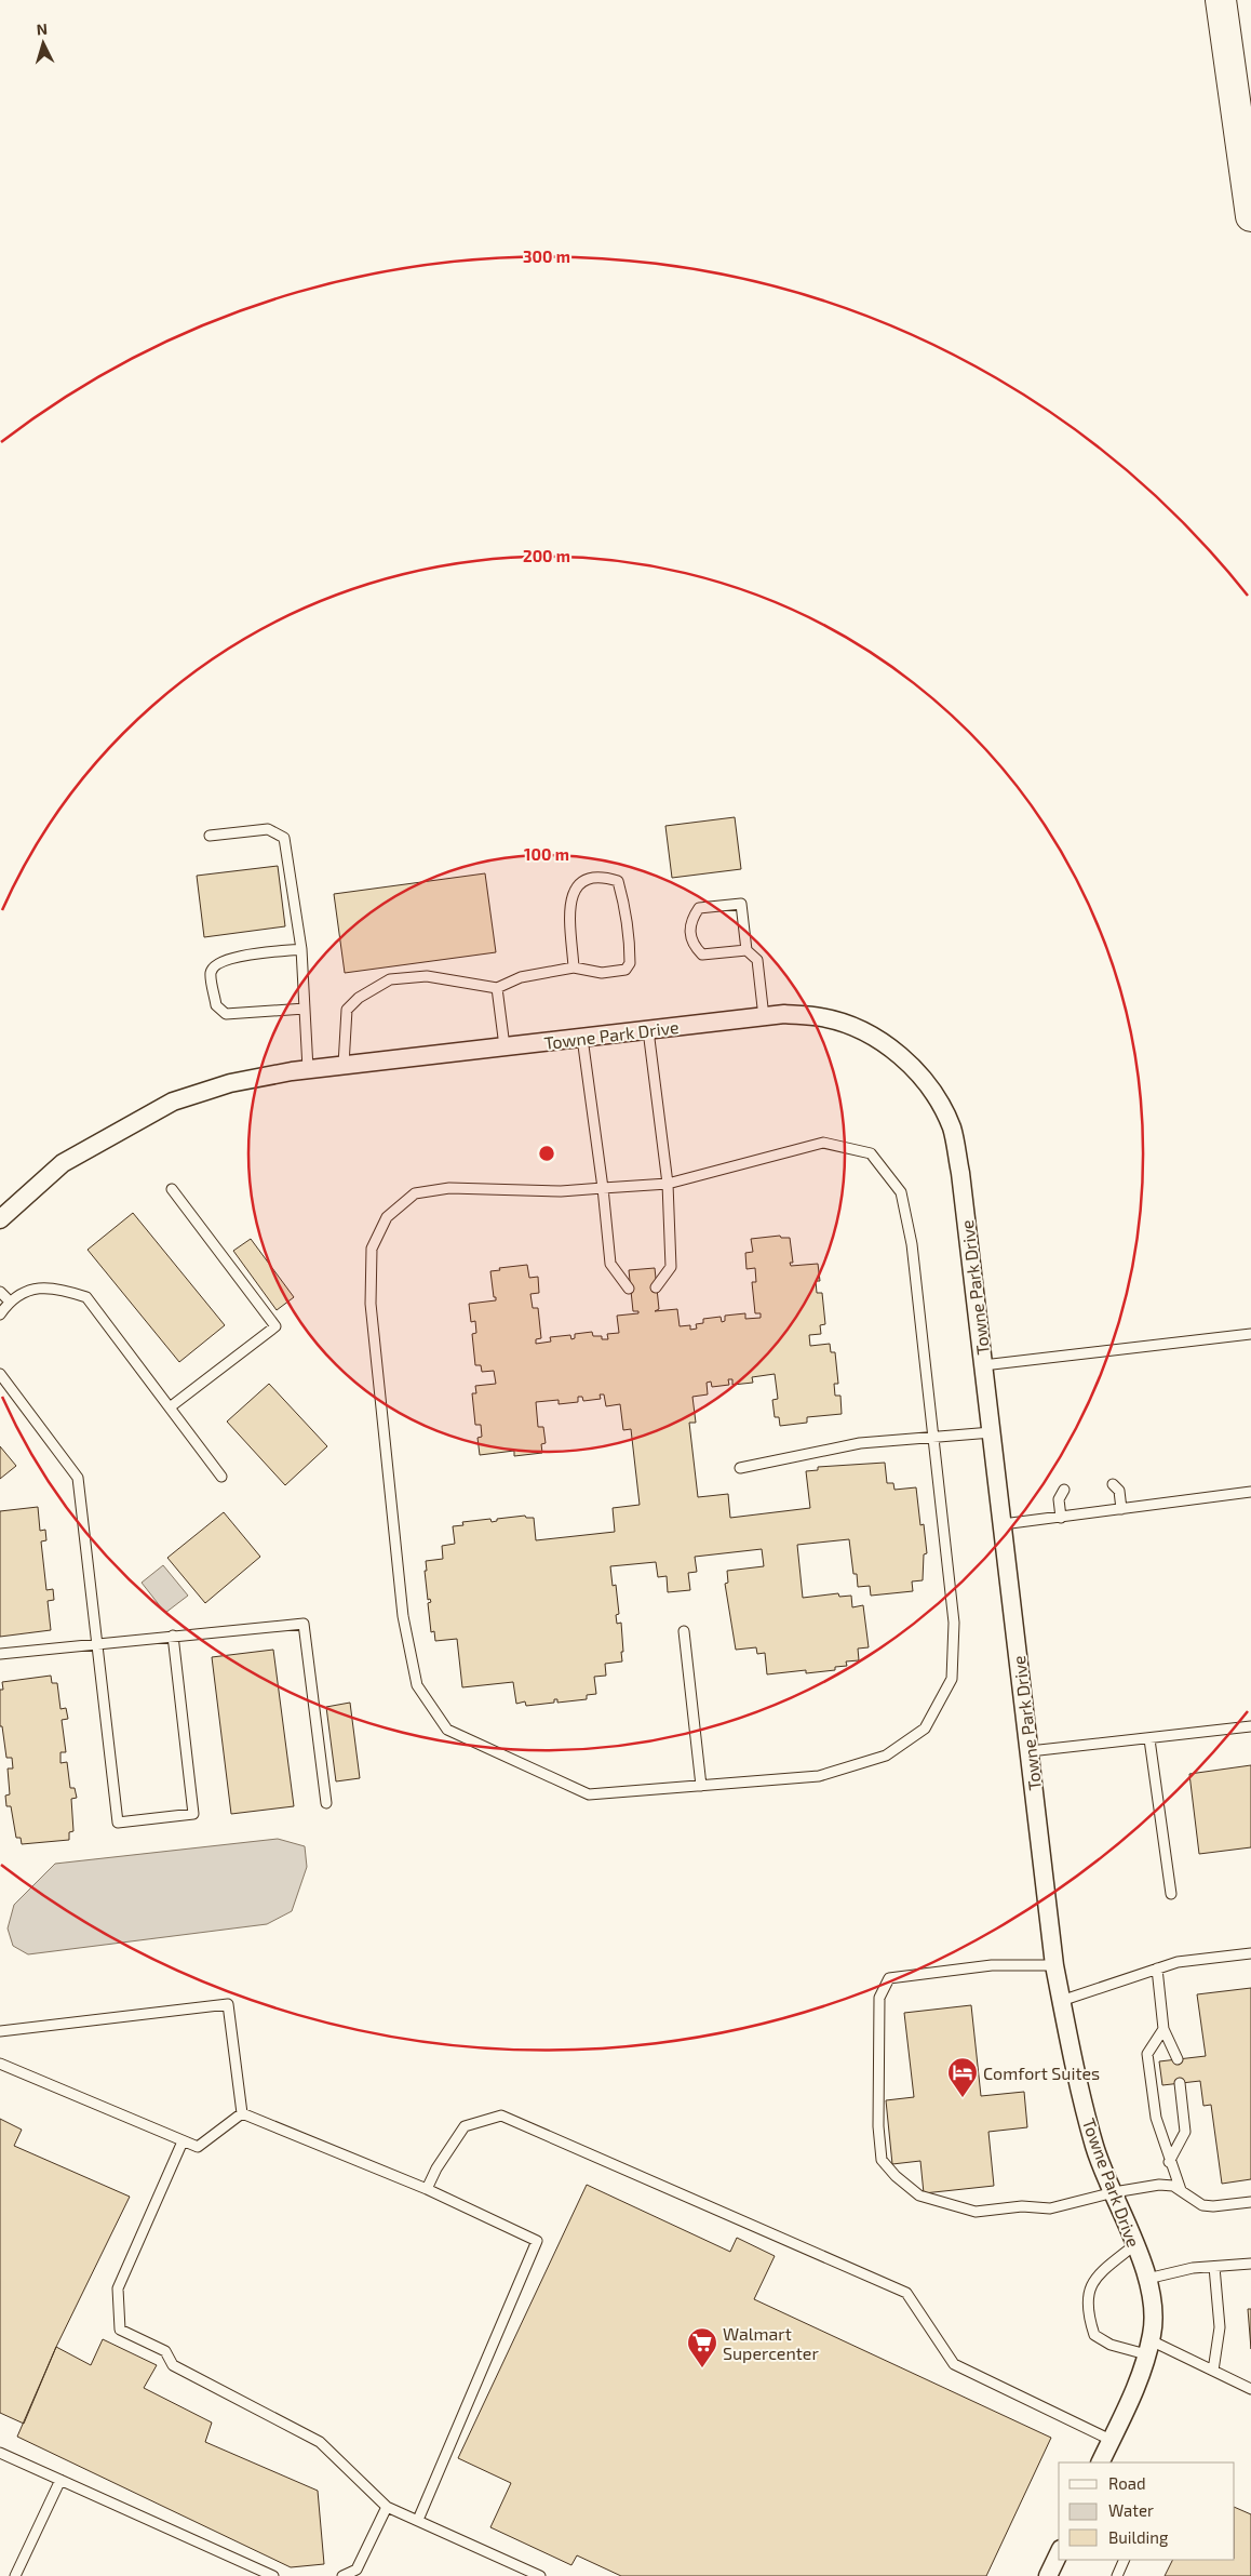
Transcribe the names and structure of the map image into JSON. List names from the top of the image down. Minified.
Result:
{"streets":{"street":["Towne Park Drive"]},"places":{"hotel":["Comfort Suites"],"supermarket":["Walmart Supercenter"]},"legend":["Road","Water","Building"],"north":"top","rings":["300 m","200 m","100 m"]}
